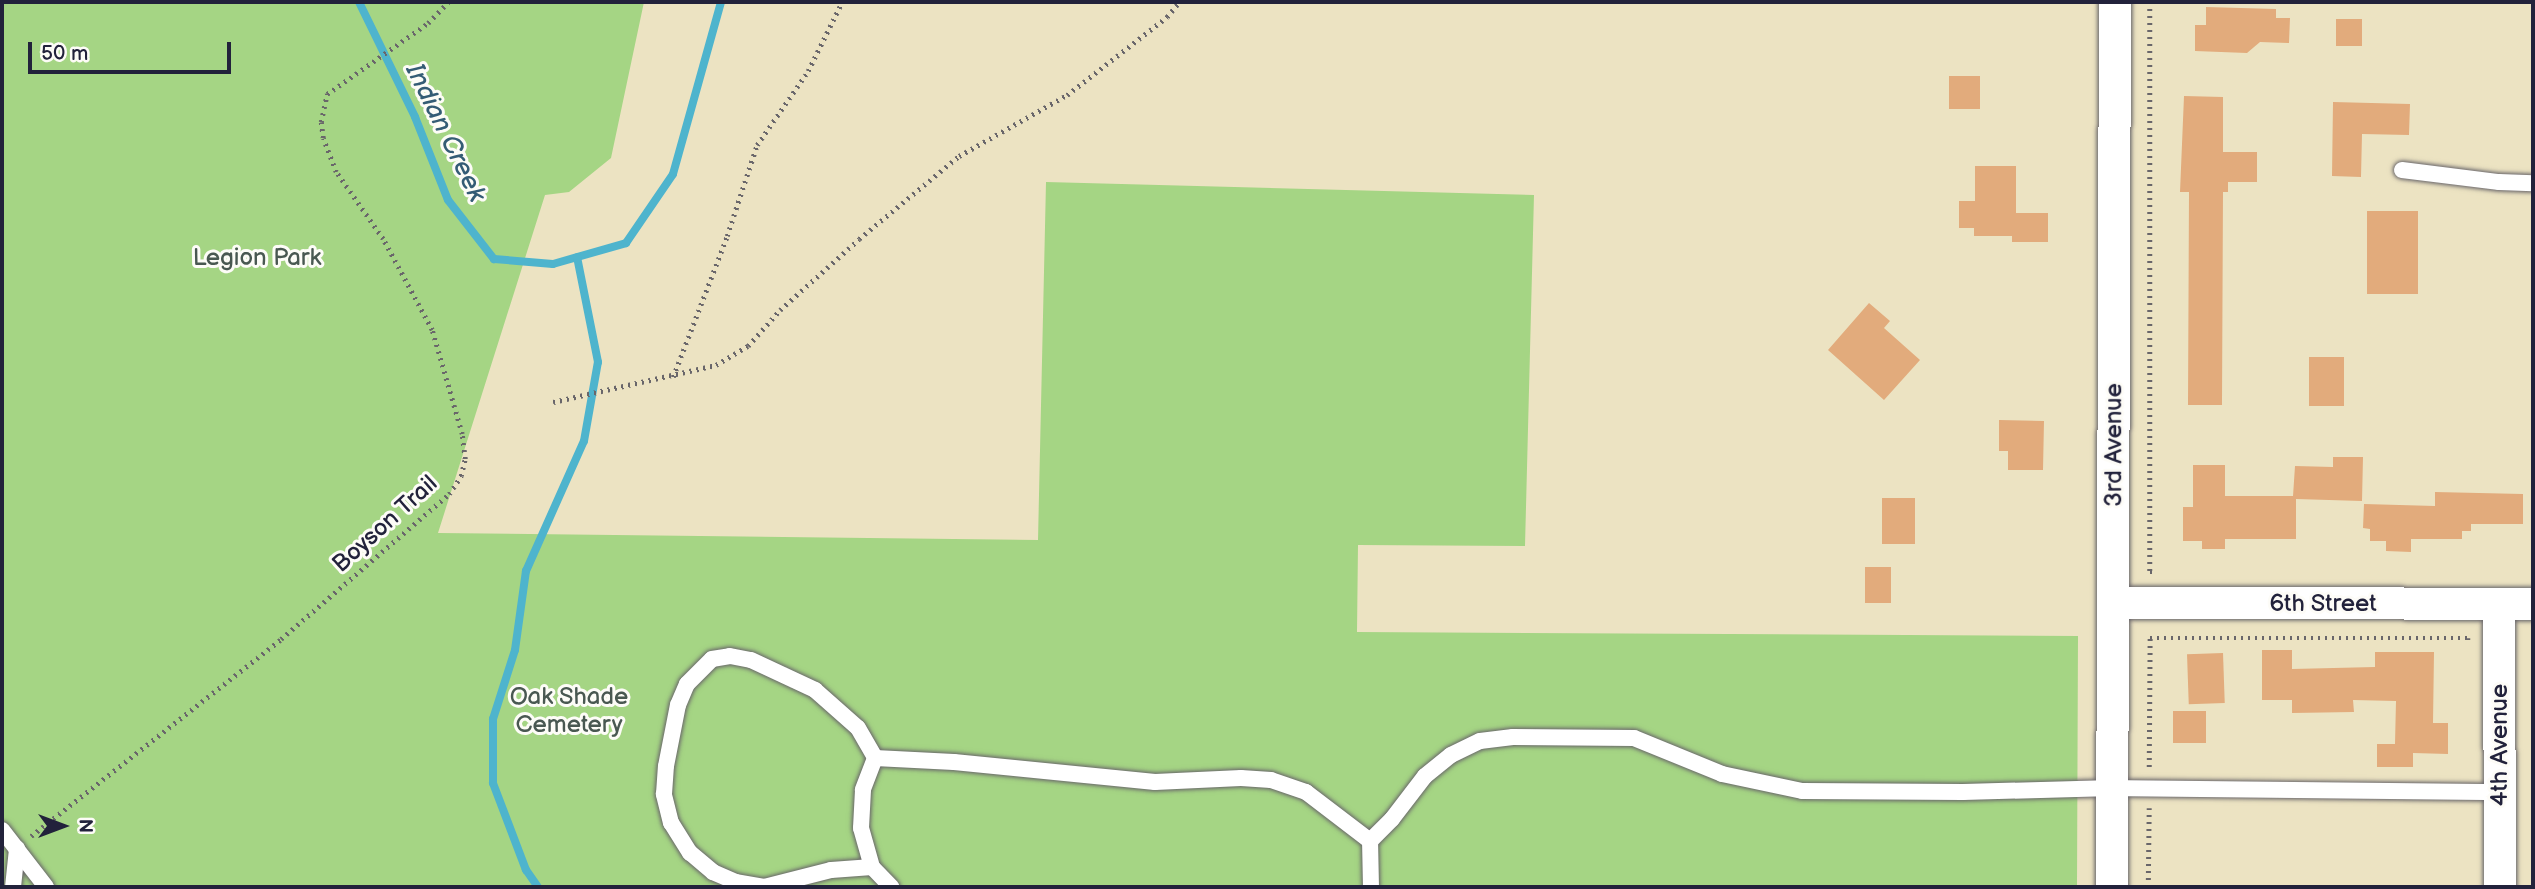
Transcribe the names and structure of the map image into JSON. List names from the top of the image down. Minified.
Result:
{"streets":{"street":["3rd Avenue","6th Street","4th Avenue"],"path":["Boyson Trail"]},"crossings":[["3rd Avenue","6th Street"],["6th Street","4th Avenue"]],"water":["Indian Creek"],"parks":["Legion Park","Oak Shade Cemetery"],"scale_bar":"50 m","north":"right"}
